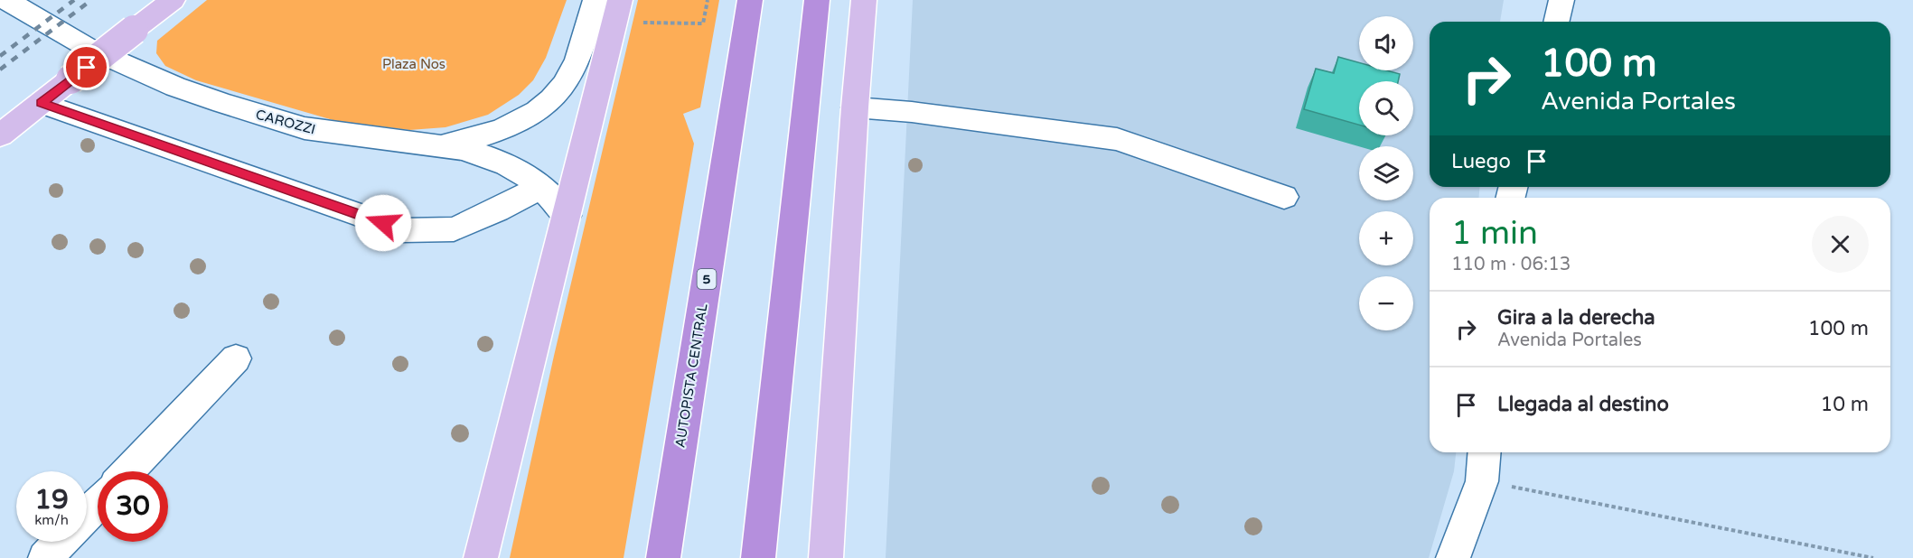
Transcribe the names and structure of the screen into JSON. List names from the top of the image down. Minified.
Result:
{"streets":{"highway":["5","AUTOPISTA CENTRAL"],"street":["CAROZZI"]},"parks":["Plaza Nos"],"page":{"map_buttons":["+","−"],"turn":["100 m","Avenida Portales"],"then":"Luego","heading":["1 min","110 m · 06:13"],"list":[{"name":"Gira a la derecha","note":"Avenida Portales","value":"100 m"},{"name":"Llegada al destino","value":"10 m"}],"speed":"19 km/h","limit":"30"}}
